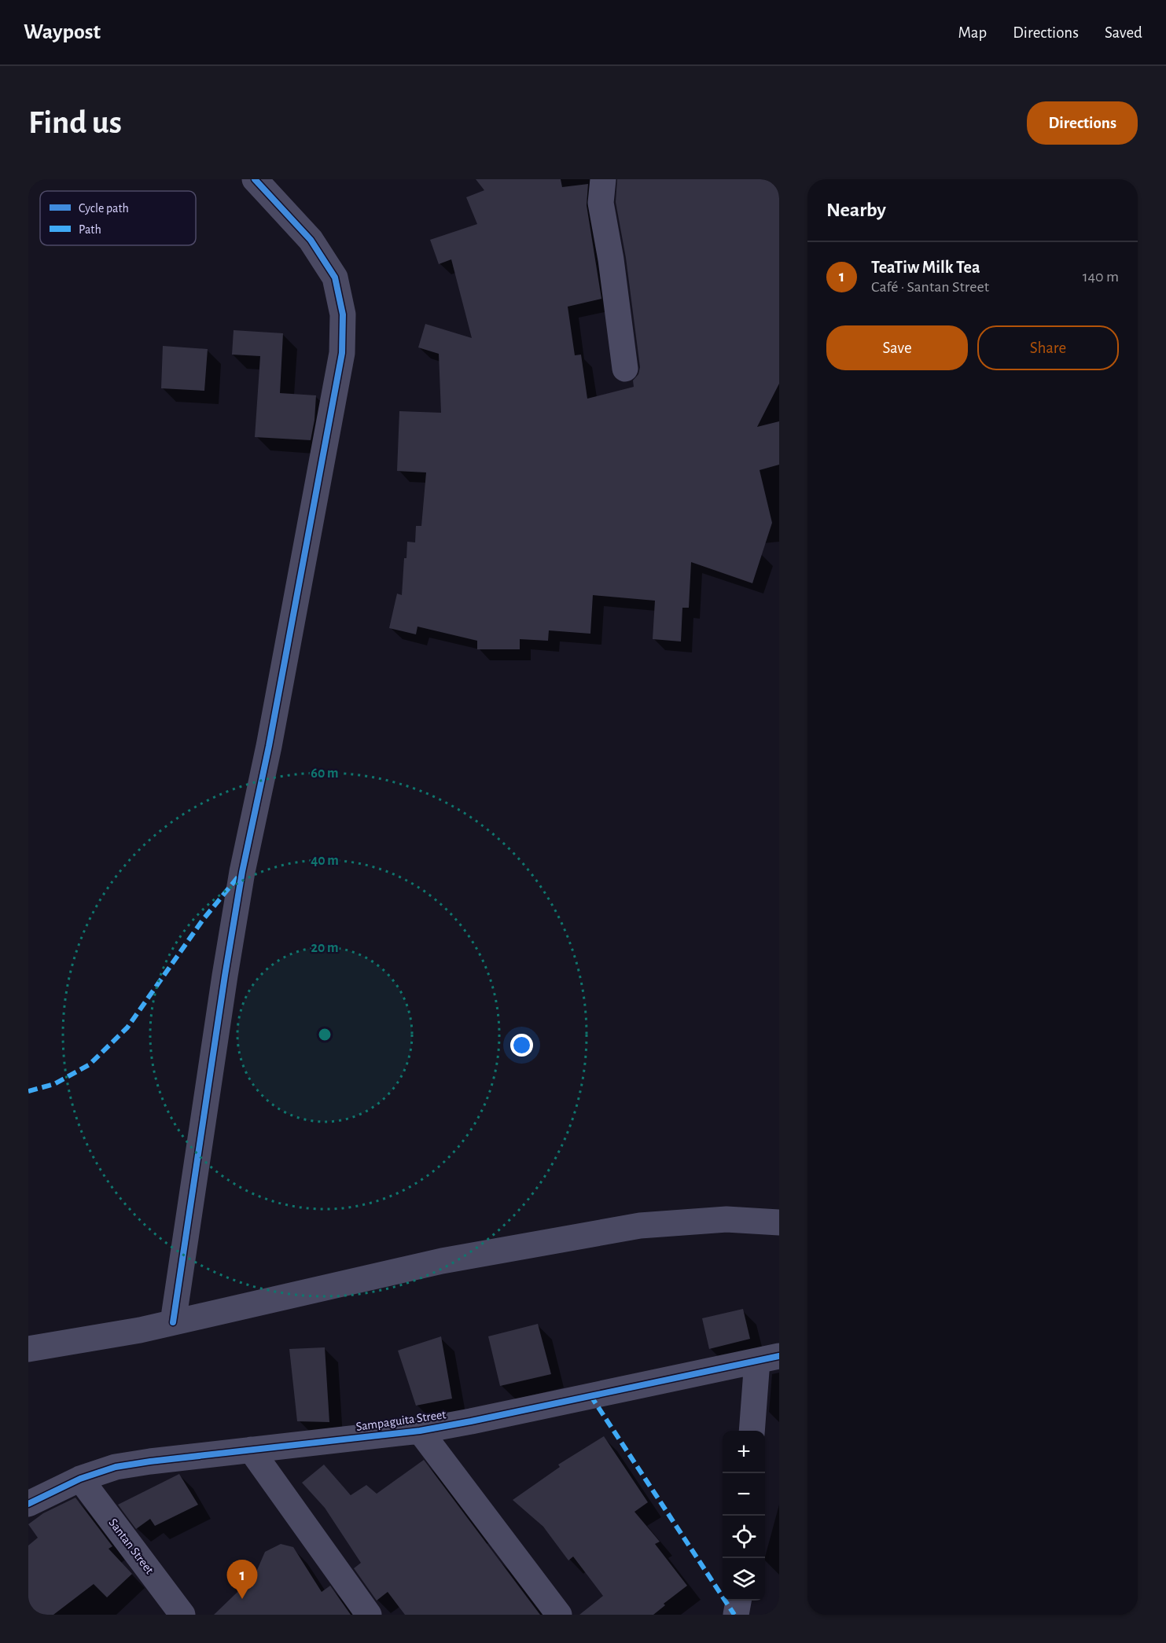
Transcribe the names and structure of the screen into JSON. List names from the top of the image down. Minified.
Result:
{"streets":{"street":["Sampaguita Street","Santan Street"]},"crossings":[["Sampaguita Street","Santan Street"]],"legend":["Cycle path","Path"],"page":{"header":"Waypost","nav":["Map","Directions","Saved"],"buttons":["Directions",["Save","Share"]],"title":"Find us","heading":"Nearby","list":[{"mark":"1","name":"TeaTiw Milk Tea","note":"Café · Santan Street","value":"140 m"}],"map_buttons":["+","−"],"pins":"1"},"rings":["60 m","40 m","20 m"]}
